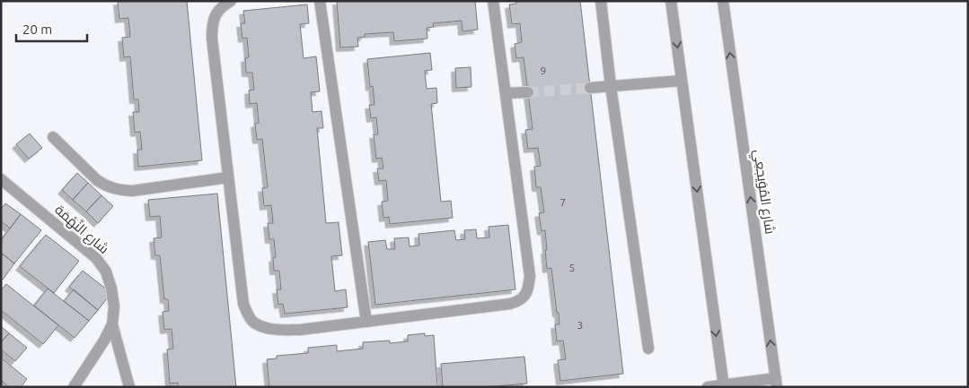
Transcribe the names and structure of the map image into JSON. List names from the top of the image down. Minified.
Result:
{"streets":{"street":["شارع المُوَيجعِي","شارع النَّهْمَة"]},"house_numbers":["9","7","5","3"],"scale_bar":"20 m"}
